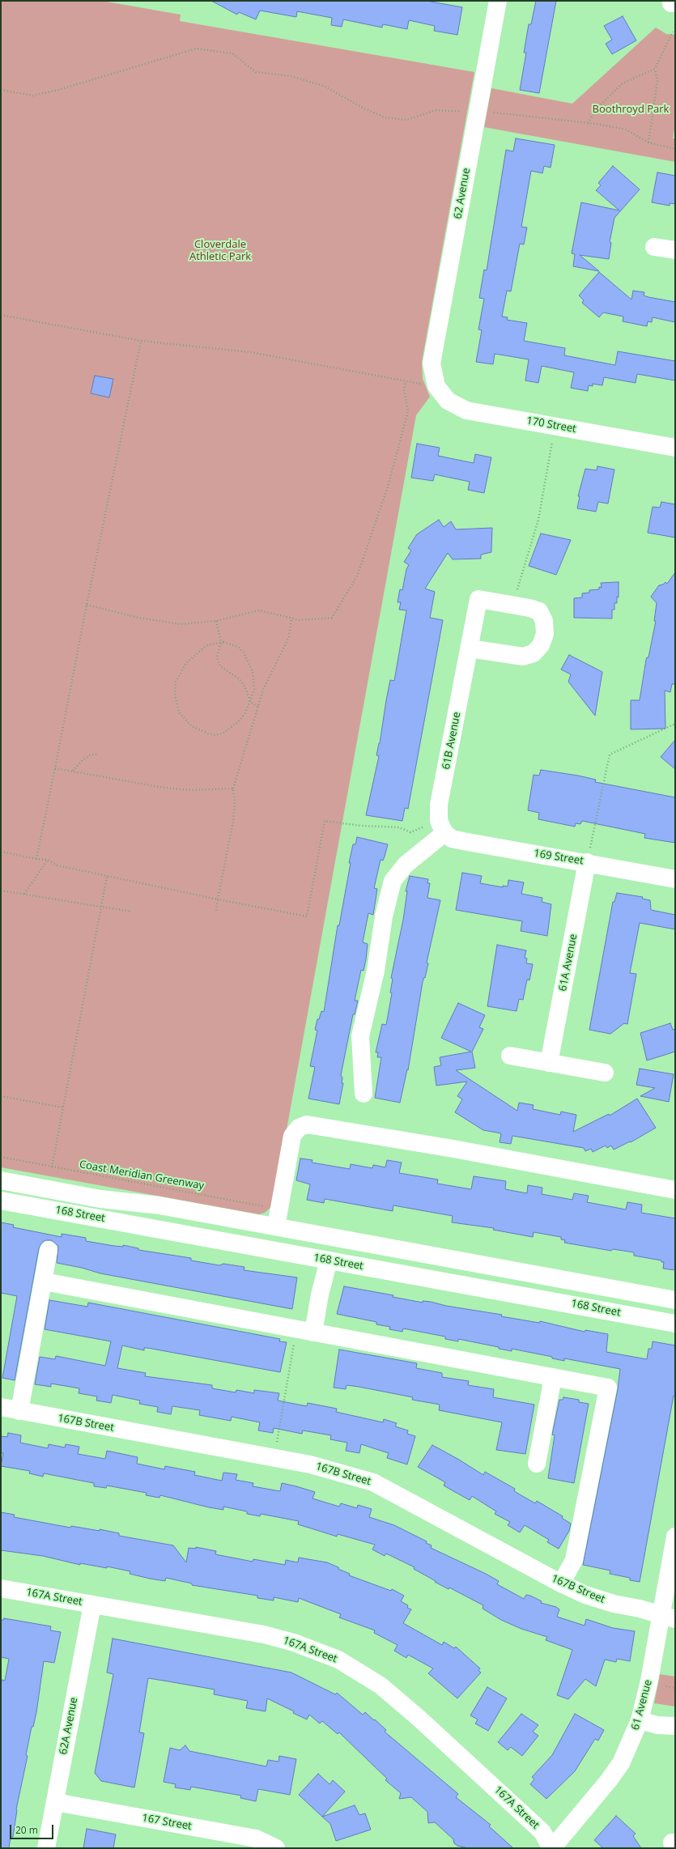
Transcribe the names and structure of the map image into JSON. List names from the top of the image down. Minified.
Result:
{"streets":{"street":["62 Avenue","170 Street","61B Avenue","169 Street","61A Avenue","168 Street","167B Street","167A Street","61 Avenue","62A Avenue","167 Street"],"path":["Coast Meridian Greenway"]},"crossings":[["62 Avenue","170 Street"],["61B Avenue","169 Street"],["169 Street","61A Avenue"],["Coast Meridian Greenway","168 Street"],["167B Street","61 Avenue"],["167A Street","61 Avenue"],["167A Street","62A Avenue"],["62A Avenue","167 Street"]],"parks":["Boothroyd Park","Cloverdale Athletic Park"],"scale_bar":"20 m"}
